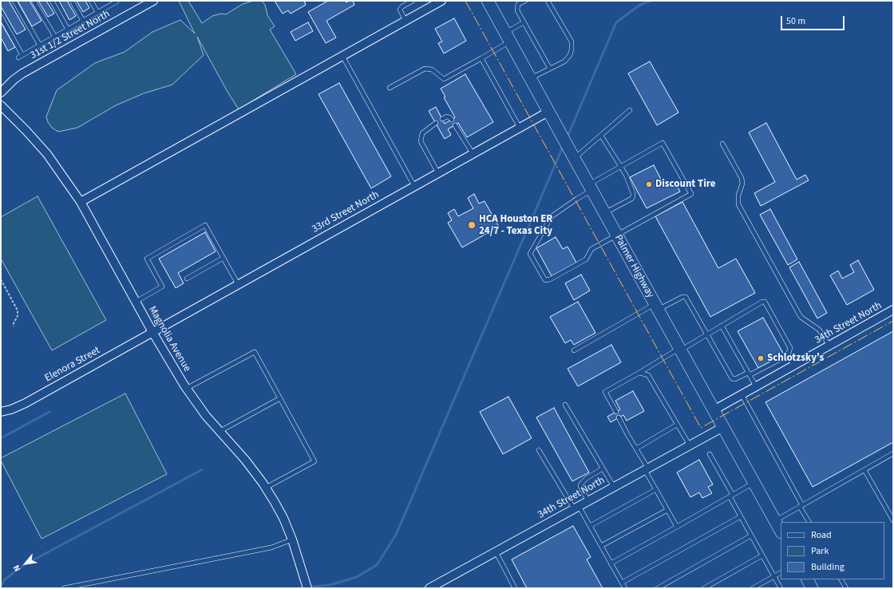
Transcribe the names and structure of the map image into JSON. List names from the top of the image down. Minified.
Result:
{"streets":{"main road":["Palmer Highway"],"street":["31st 1/2 Street North","33rd Street North","34th Street North","Magnolia Avenue","Elenora Street"]},"crossings":[["33rd Street North","Palmer Highway"],["33rd Street North","Magnolia Avenue"],["33rd Street North","Elenora Street"],["Palmer Highway","34th Street North"],["Magnolia Avenue","Elenora Street"]],"places":["Discount Tire","HCA Houston ER 24/7 - Texas City","Schlotzsky's"],"legend":["Road","Park","Building"],"scale_bar":"50 m","north":"bottom left"}
